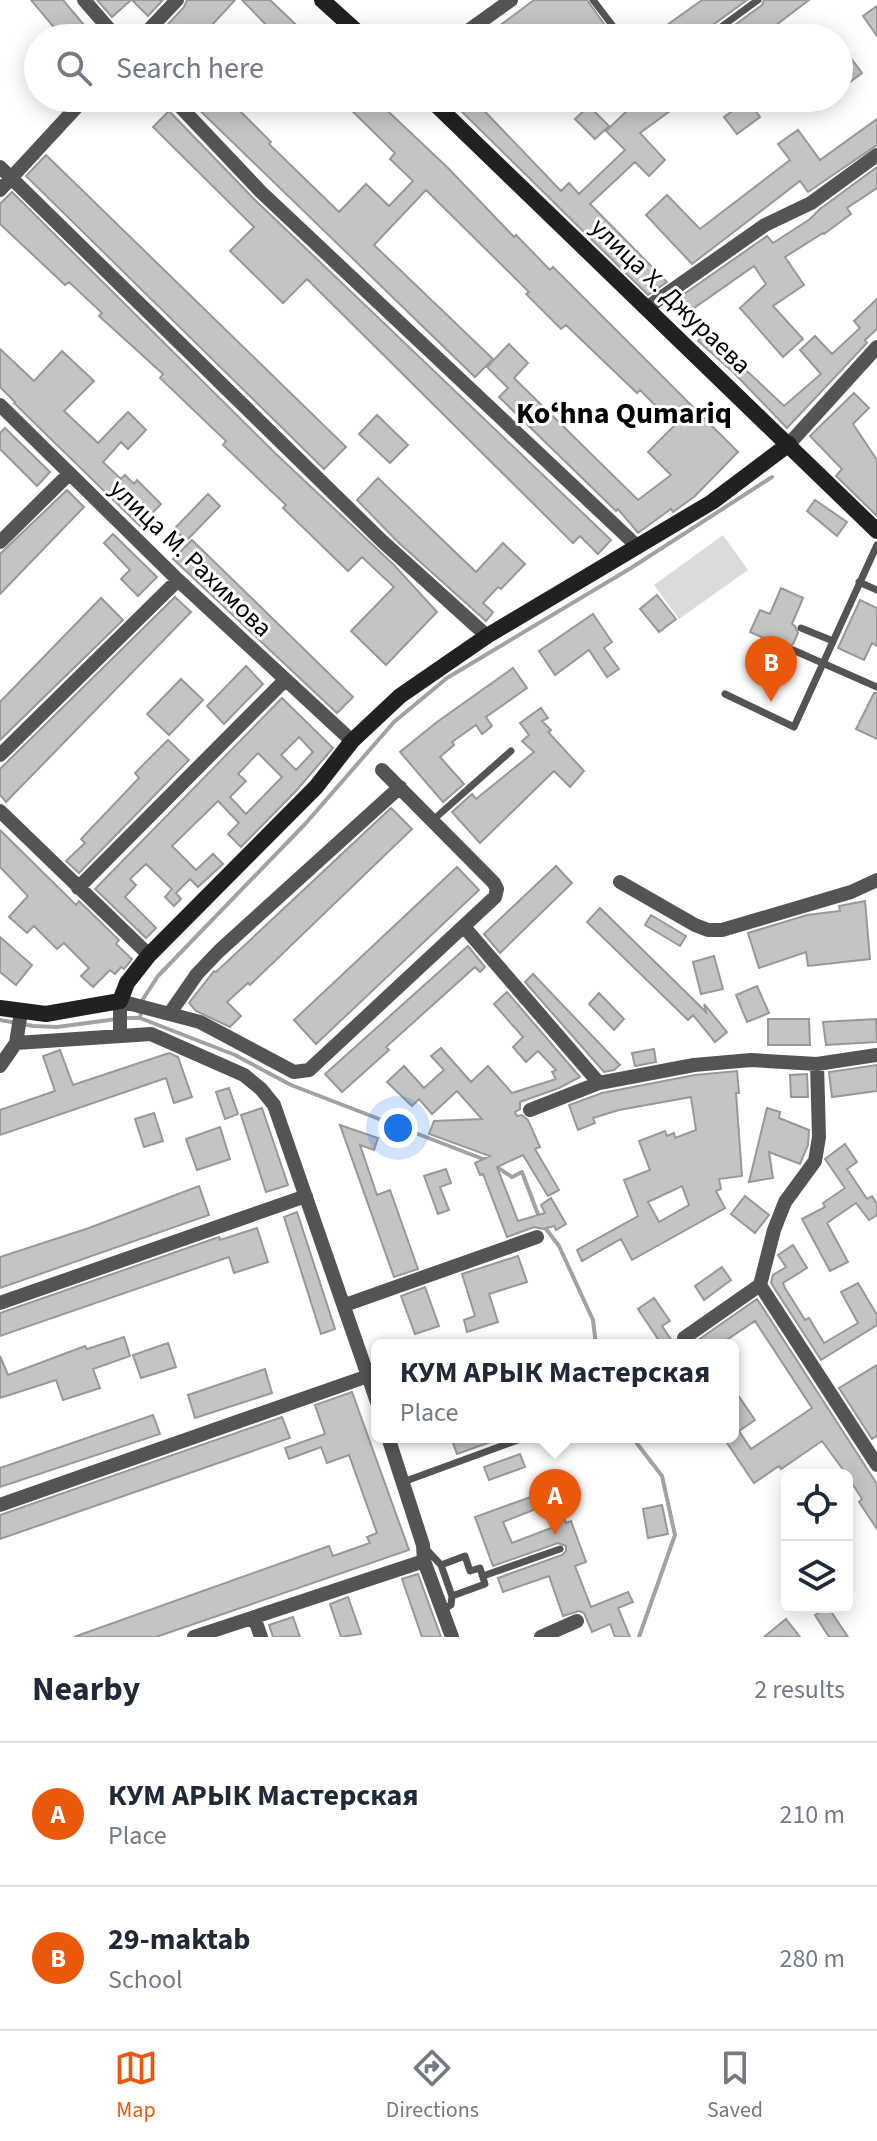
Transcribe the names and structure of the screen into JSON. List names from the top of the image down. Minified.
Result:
{"streets":{"street":["улица Х. Джураева","улица М. Рахимова"]},"districts":["Koʻhna Qumariq"],"page":{"search":"Search here","pins":["B","A"],"popup":["КУМ АРЫК Мастерская","Place"],"heading":["Nearby","2 results"],"list":[{"mark":"A","name":"КУМ АРЫК Мастерская","note":"Place","value":"210 m"},{"mark":"B","name":"29-maktab","note":"School","value":"280 m"}],"nav":["Map","Directions","Saved"]}}
